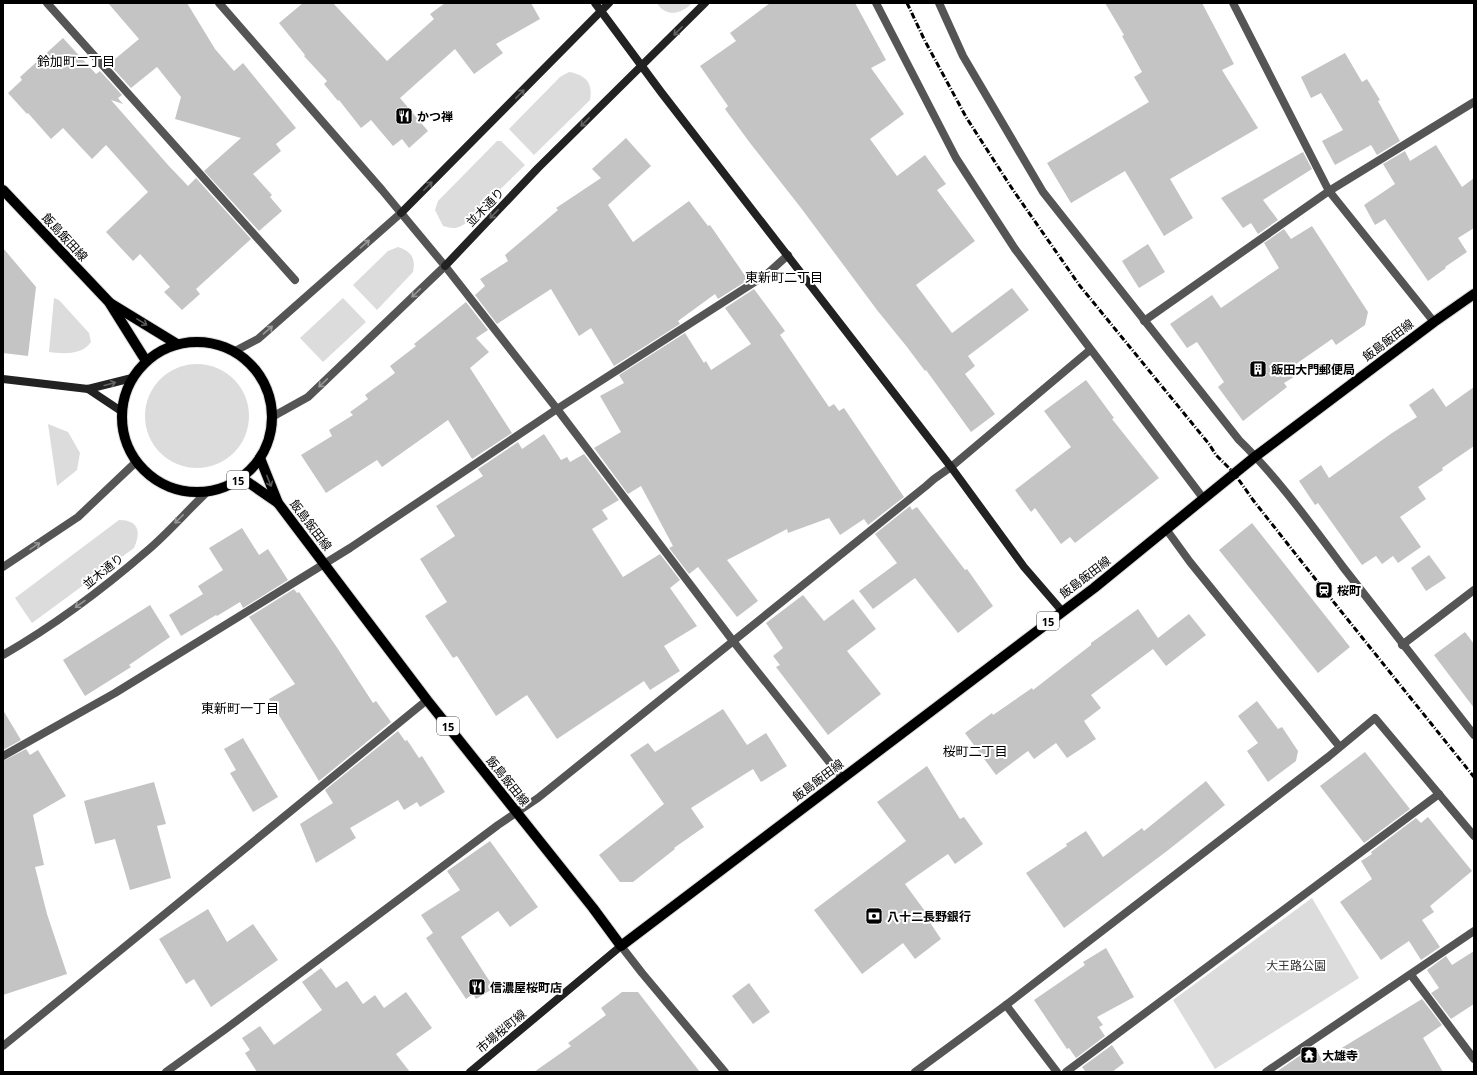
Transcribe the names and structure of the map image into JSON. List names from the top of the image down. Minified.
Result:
{"streets":{"main road":["飯島飯田線","15"],"street":["並木通り","市場桜町線"]},"crossings":[["並木通り","15"],["飯島飯田線","15"],["飯島飯田線","市場桜町線"]],"districts":["鈴加町二丁目","東新町二丁目","東新町一丁目","桜町二丁目"],"parks":["大王路公園"],"places":{"restaurant":["かつ禅","信濃屋桜町店"],"building":["飯田大門郵便局"],"station":["桜町"],"bank":["八十二長野銀行"],"temple":["大雄寺"]}}
